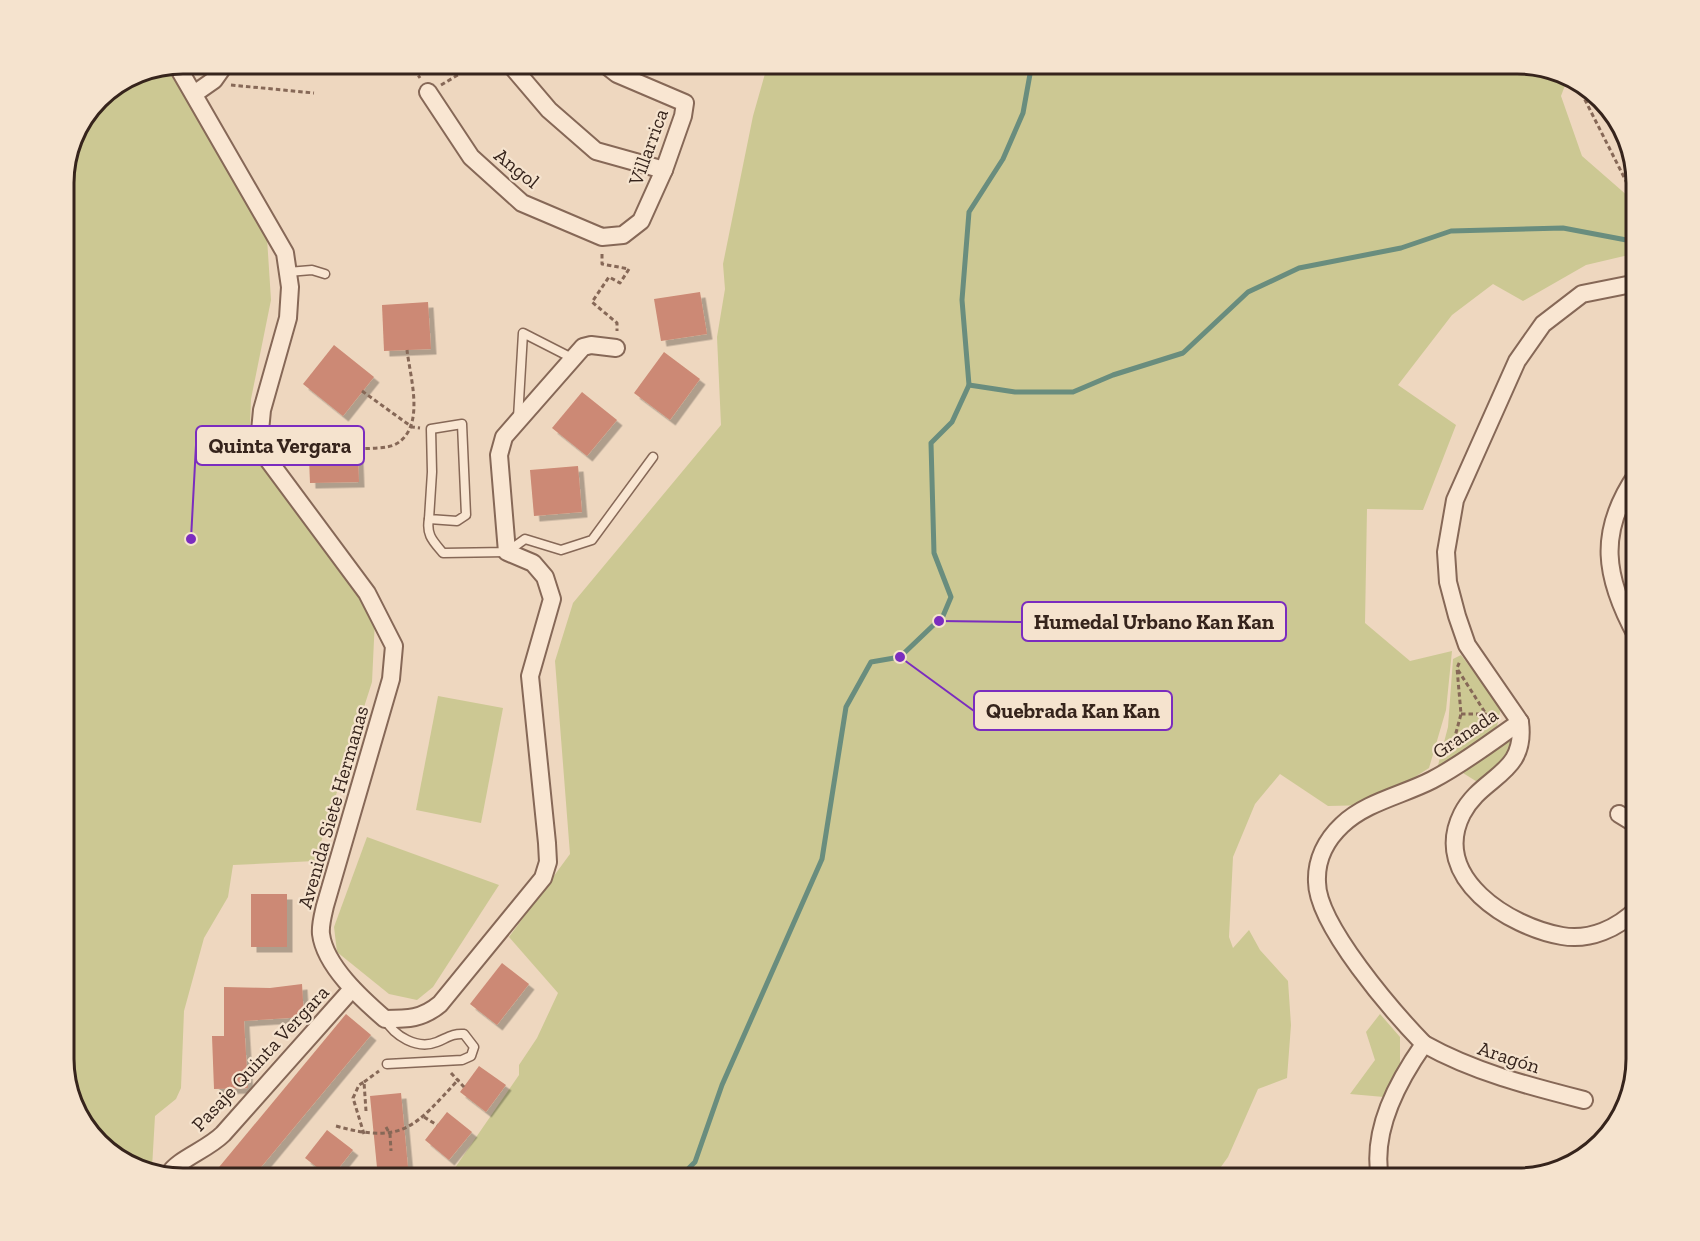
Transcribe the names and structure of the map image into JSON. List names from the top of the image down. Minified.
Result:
{"streets":{"street":["Villarrica","Angol","Granada","Avenida Siete Hermanas","Aragón","Pasaje Quinta Vergara"]},"crossings":[["Villarrica","Angol"],["Granada","Aragón"],["Avenida Siete Hermanas","Pasaje Quinta Vergara"]],"places":["Quinta Vergara","Humedal Urbano Kan Kan","Quebrada Kan Kan"]}
